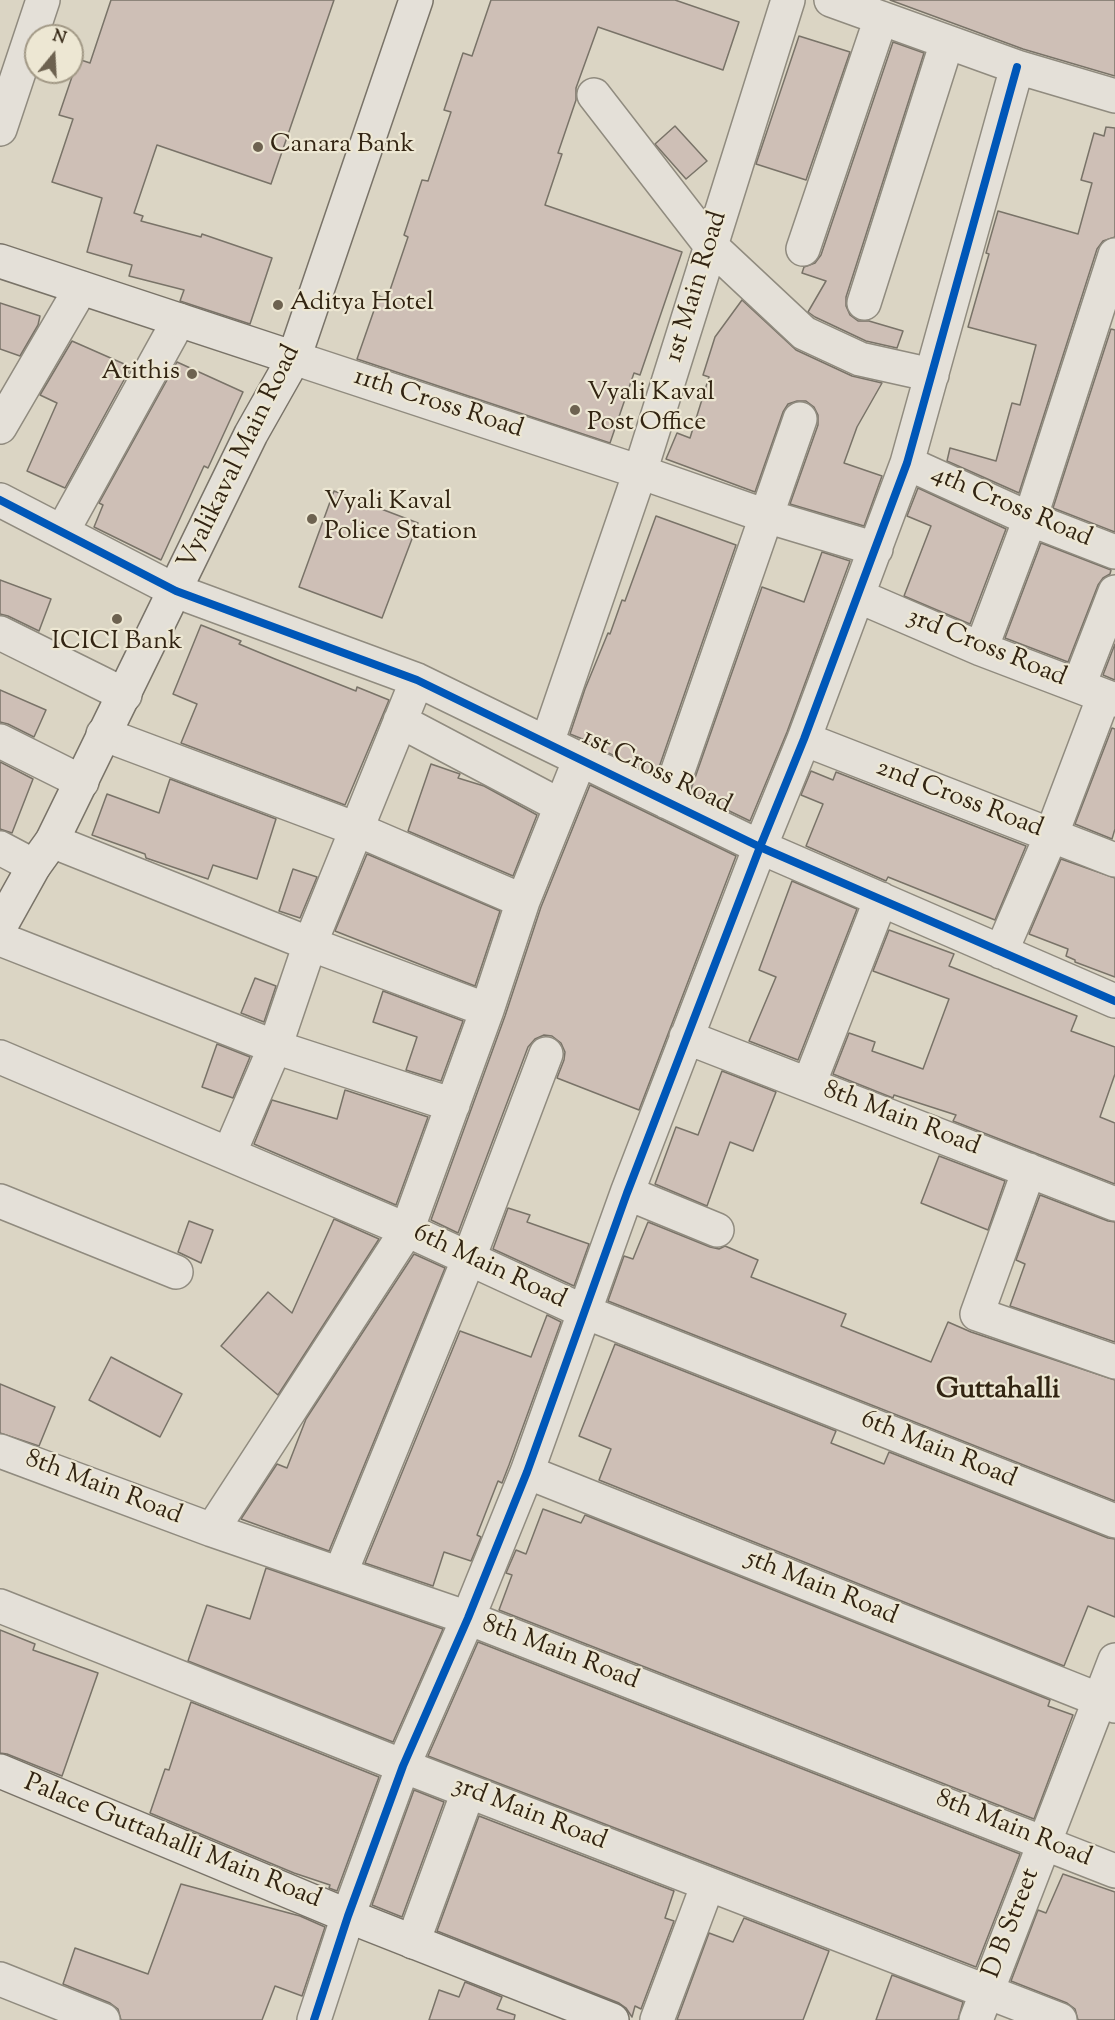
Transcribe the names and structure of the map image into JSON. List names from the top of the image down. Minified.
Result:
{"streets":{"street":["1st Main Road","11th Cross Road","Vyalikaval Main Road","4th Cross Road","3rd Cross Road","1st Cross Road","2nd Cross Road","8th Main Road","6th Main Road","5th Main Road","3rd Main Road","Palace Guttahalli Main Road","D B Street"]},"crossings":[["1st Main Road","11th Cross Road"],["1st Main Road","1st Cross Road"],["11th Cross Road","Vyalikaval Main Road"],["Vyalikaval Main Road","1st Cross Road"],["8th Main Road","D B Street"],["5th Main Road","D B Street"],["3rd Main Road","D B Street"]],"districts":["Guttahalli"],"places":["Canara Bank","Aditya Hotel","Atithis","Vyali Kaval Post Office","Vyali Kaval Police Station","ICICI Bank"],"north":"top"}
